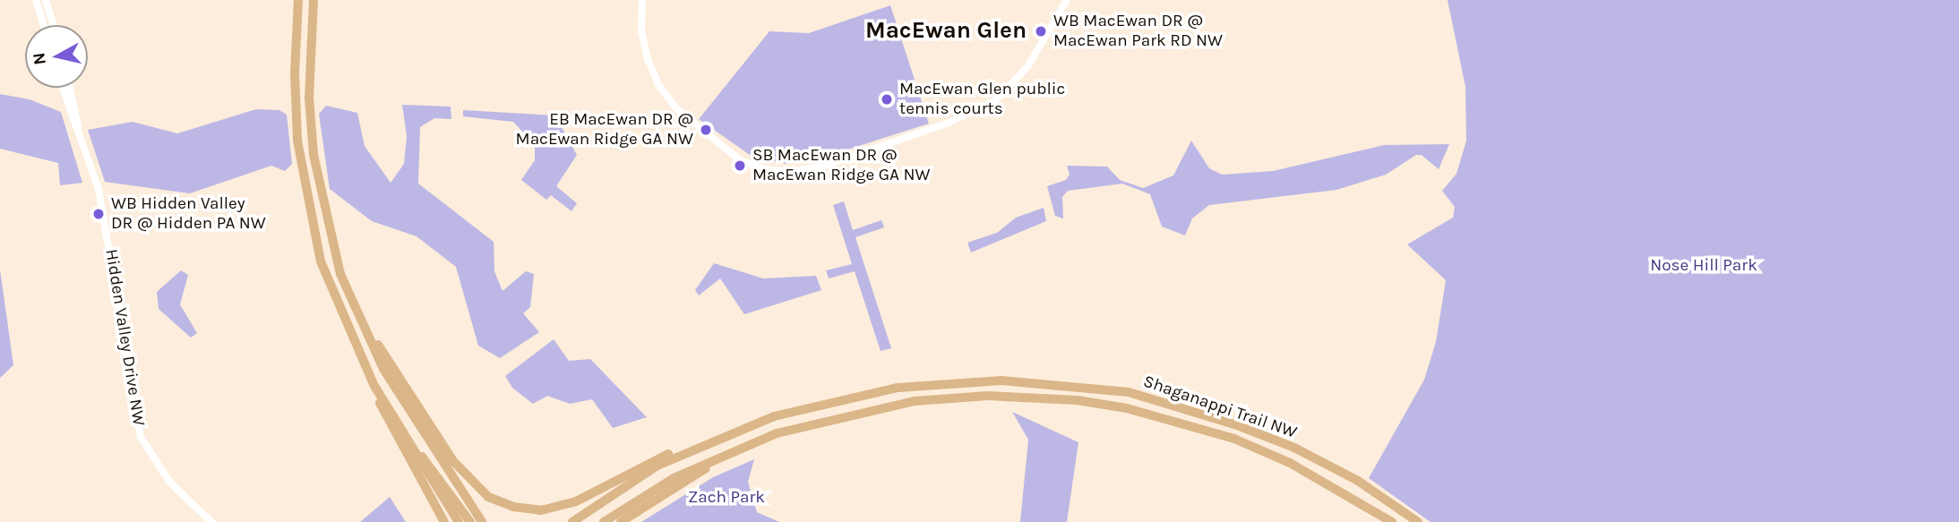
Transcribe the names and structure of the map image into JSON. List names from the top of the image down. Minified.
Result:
{"streets":{"main road":["Shaganappi Trail NW"],"street":["Hidden Valley Drive NW"]},"districts":["MacEwan Glen"],"parks":["Nose Hill Park","Zach Park"],"places":["WB MacEwan DR @ MacEwan Park RD NW","MacEwan Glen public tennis courts","EB MacEwan DR @ MacEwan Ridge GA NW","SB MacEwan DR @ MacEwan Ridge GA NW","WB Hidden Valley DR @ Hidden PA NW"],"north":"left"}
